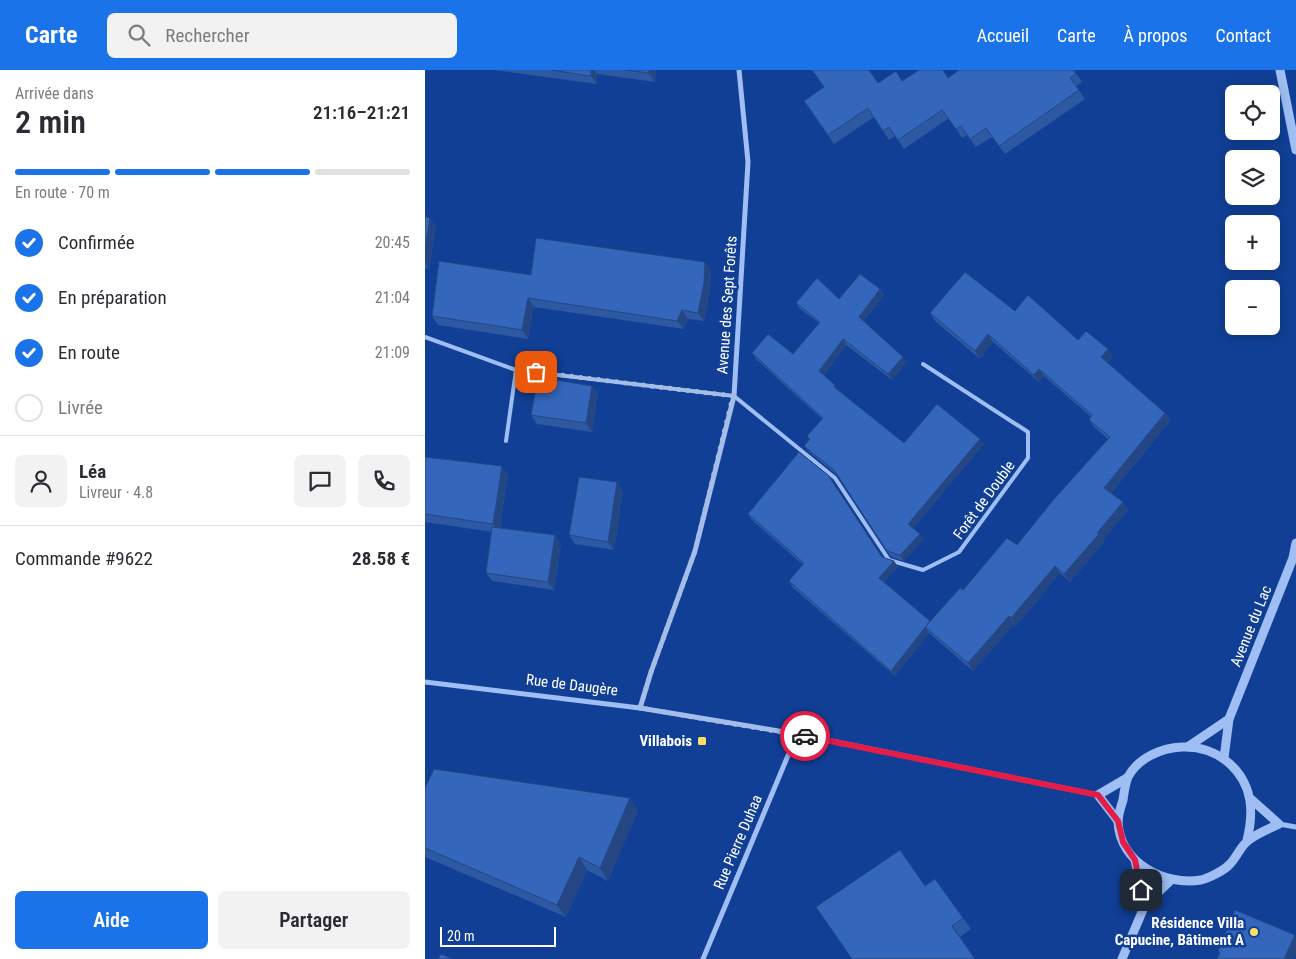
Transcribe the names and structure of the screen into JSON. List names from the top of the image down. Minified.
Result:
{"streets":{"street":["Avenue des Sept Forêts","Avenue du Lac","Rue de Daugère","Rue Pierre Duhaa"],"lane":["Forêt de Double"]},"crossings":[["Avenue des Sept Forêts","Forêt de Double"],["Avenue des Sept Forêts","Rue de Daugère"],["Rue de Daugère","Rue Pierre Duhaa"]],"places":{"transit":["Villabois"],"other":["Résidence Villa Capucine, Bâtiment A"]},"scale_bar":"20 m","page":{"header":"Carte","search":"Rechercher","nav":["Accueil","Carte","À propos","Contact"],"heading":["2 min","Arrivée dans","21:16–21:21"],"panel":["Léa","Livreur · 4.8","Commande #9622","28.58 €"],"map_buttons":["+","−"],"bar":"En route · 70 m","list":[["Confirmée","20:45"],["En préparation","21:04"],["En route","21:09"],"Livrée"],"buttons":["Aide","Partager"],"scale":"20 m"}}
